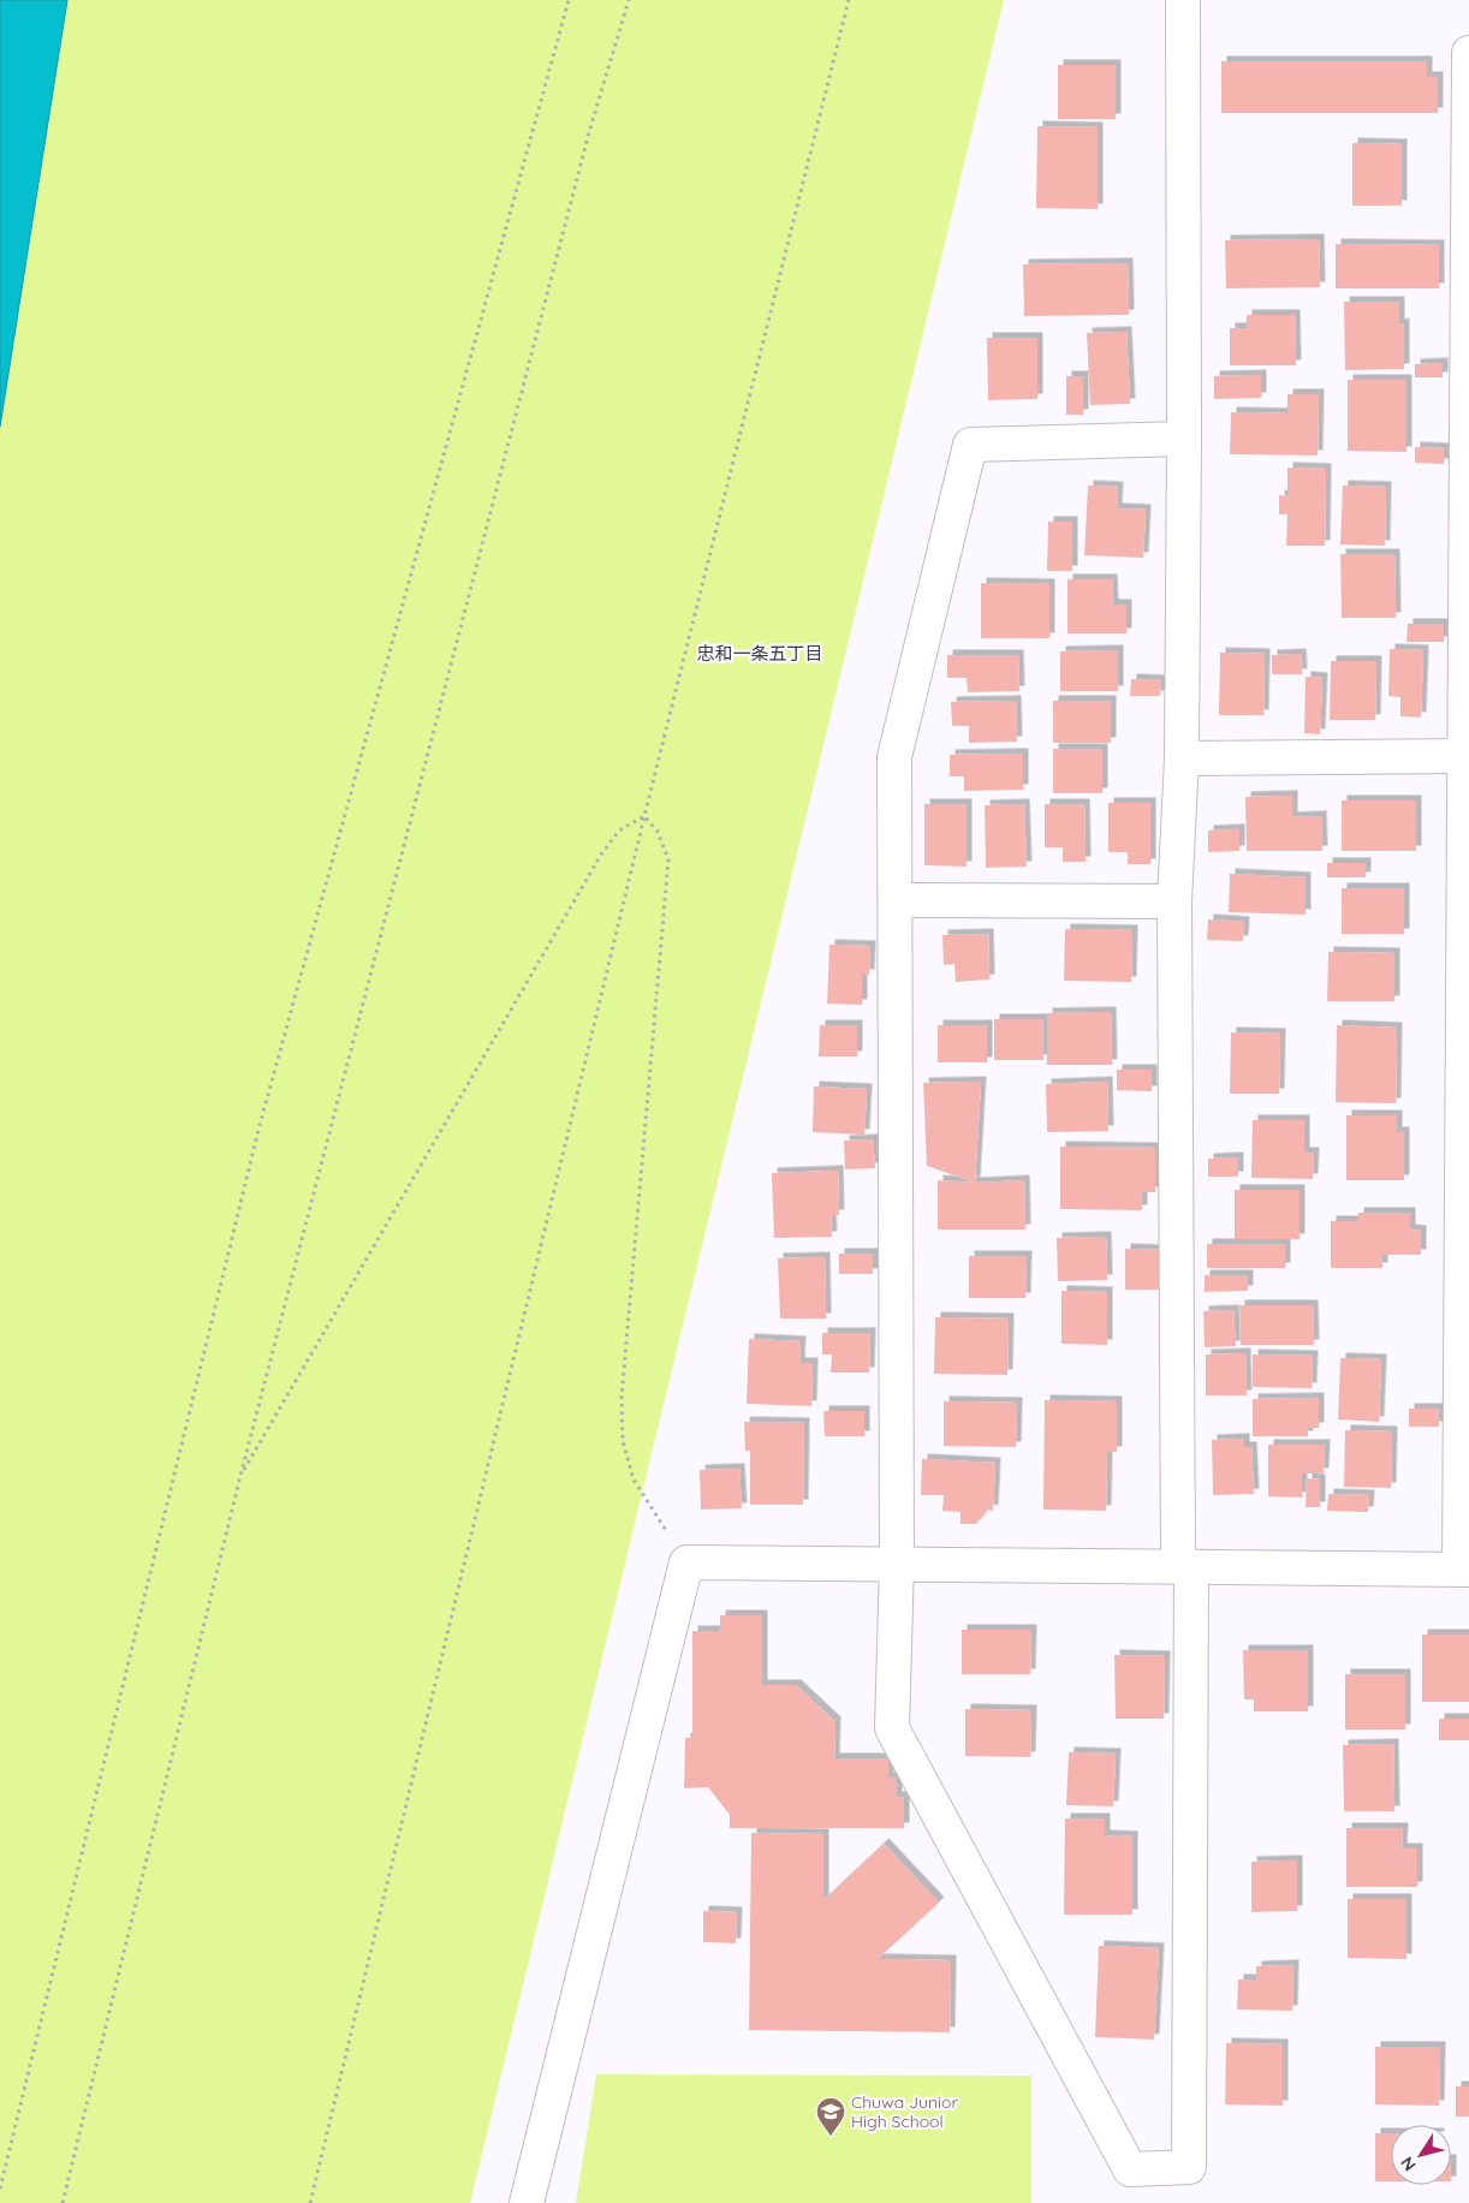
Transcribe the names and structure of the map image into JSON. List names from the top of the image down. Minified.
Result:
{"districts":["忠和一条五丁目"],"places":{"school or university":["Chuwa Junior High School"]},"north":"bottom left"}
